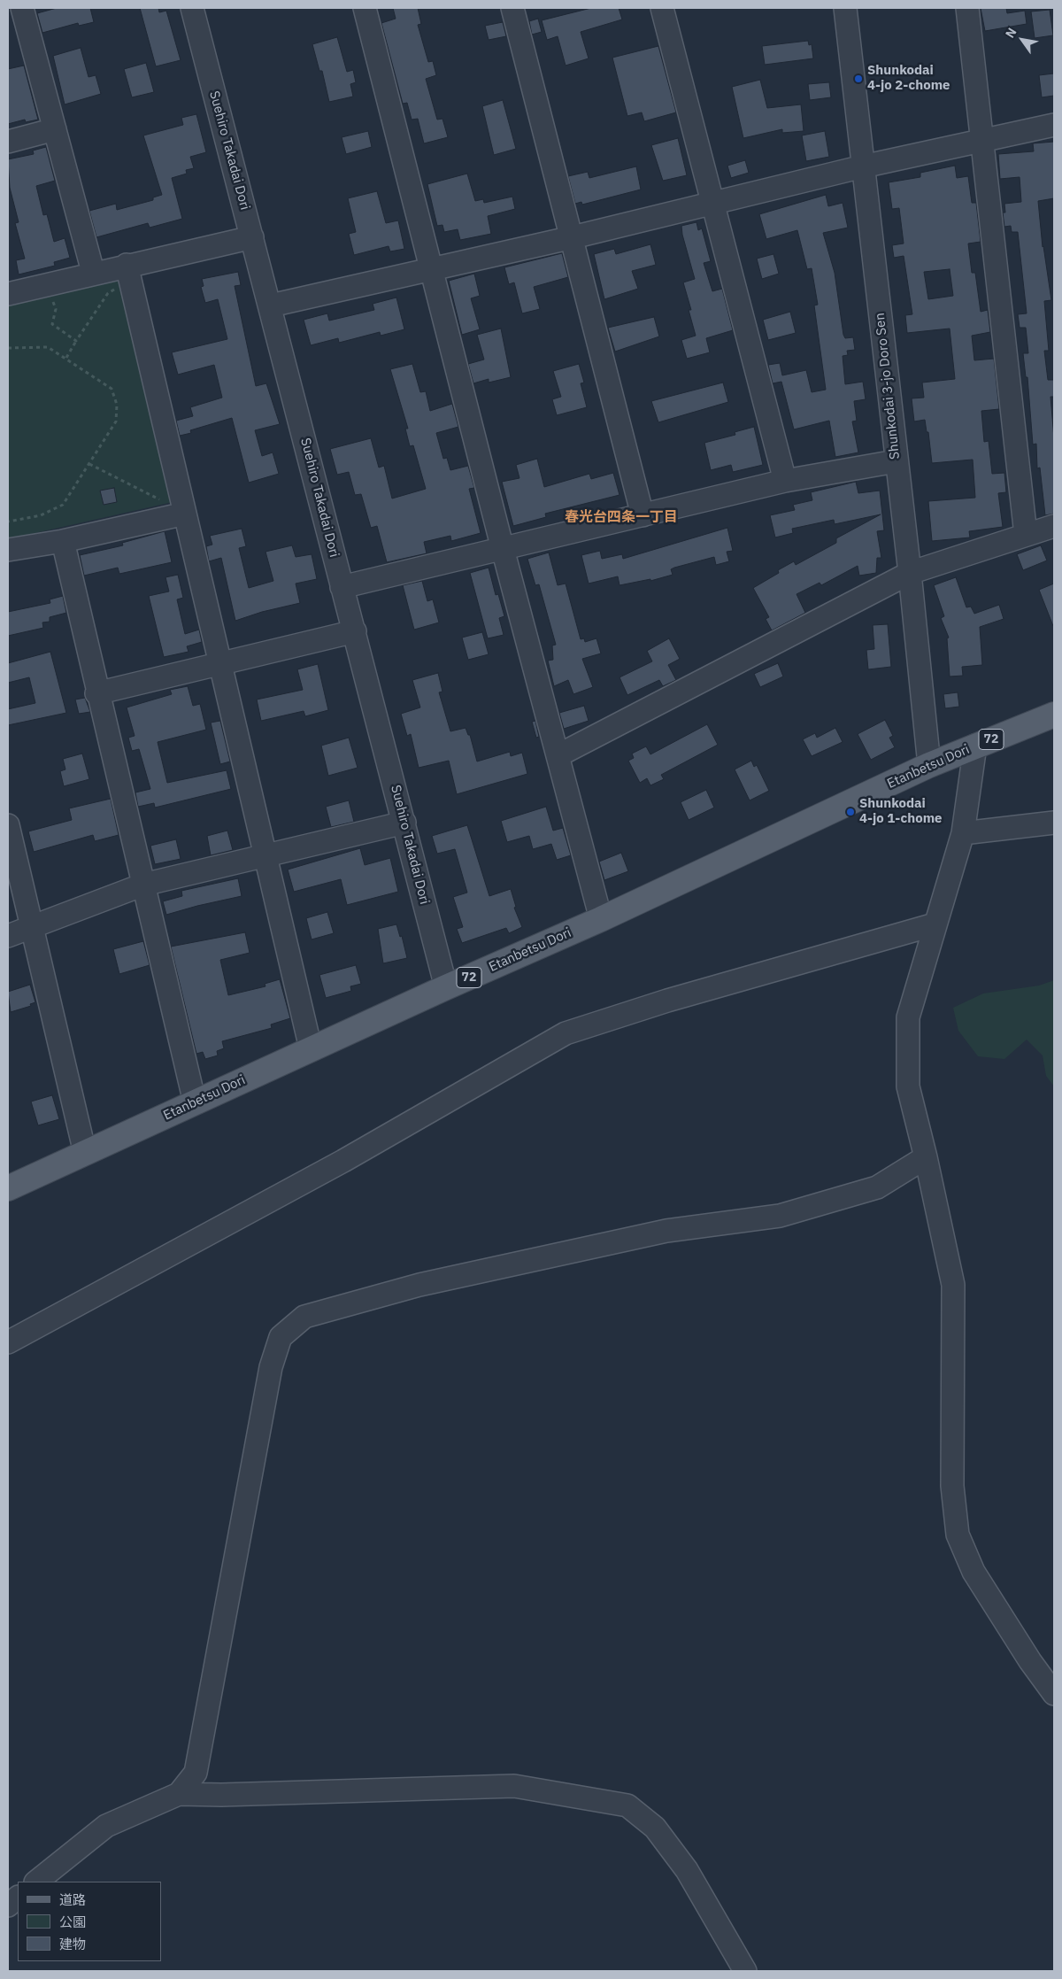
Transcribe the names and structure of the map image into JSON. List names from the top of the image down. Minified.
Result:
{"streets":{"main road":["72","Etanbetsu Dori"],"street":["Suehiro Takadai Dori","Shunkodai 3-jo Doro Sen"]},"crossings":[["Suehiro Takadai Dori","Etanbetsu Dori"],["Shunkodai 3-jo Doro Sen","Etanbetsu Dori"]],"districts":["春光台四条一丁目"],"places":["Shunkodai 4-jo 2-chome","Shunkodai 4-jo 1-chome"],"legend":["道路","公園","建物"],"north":"top left"}
